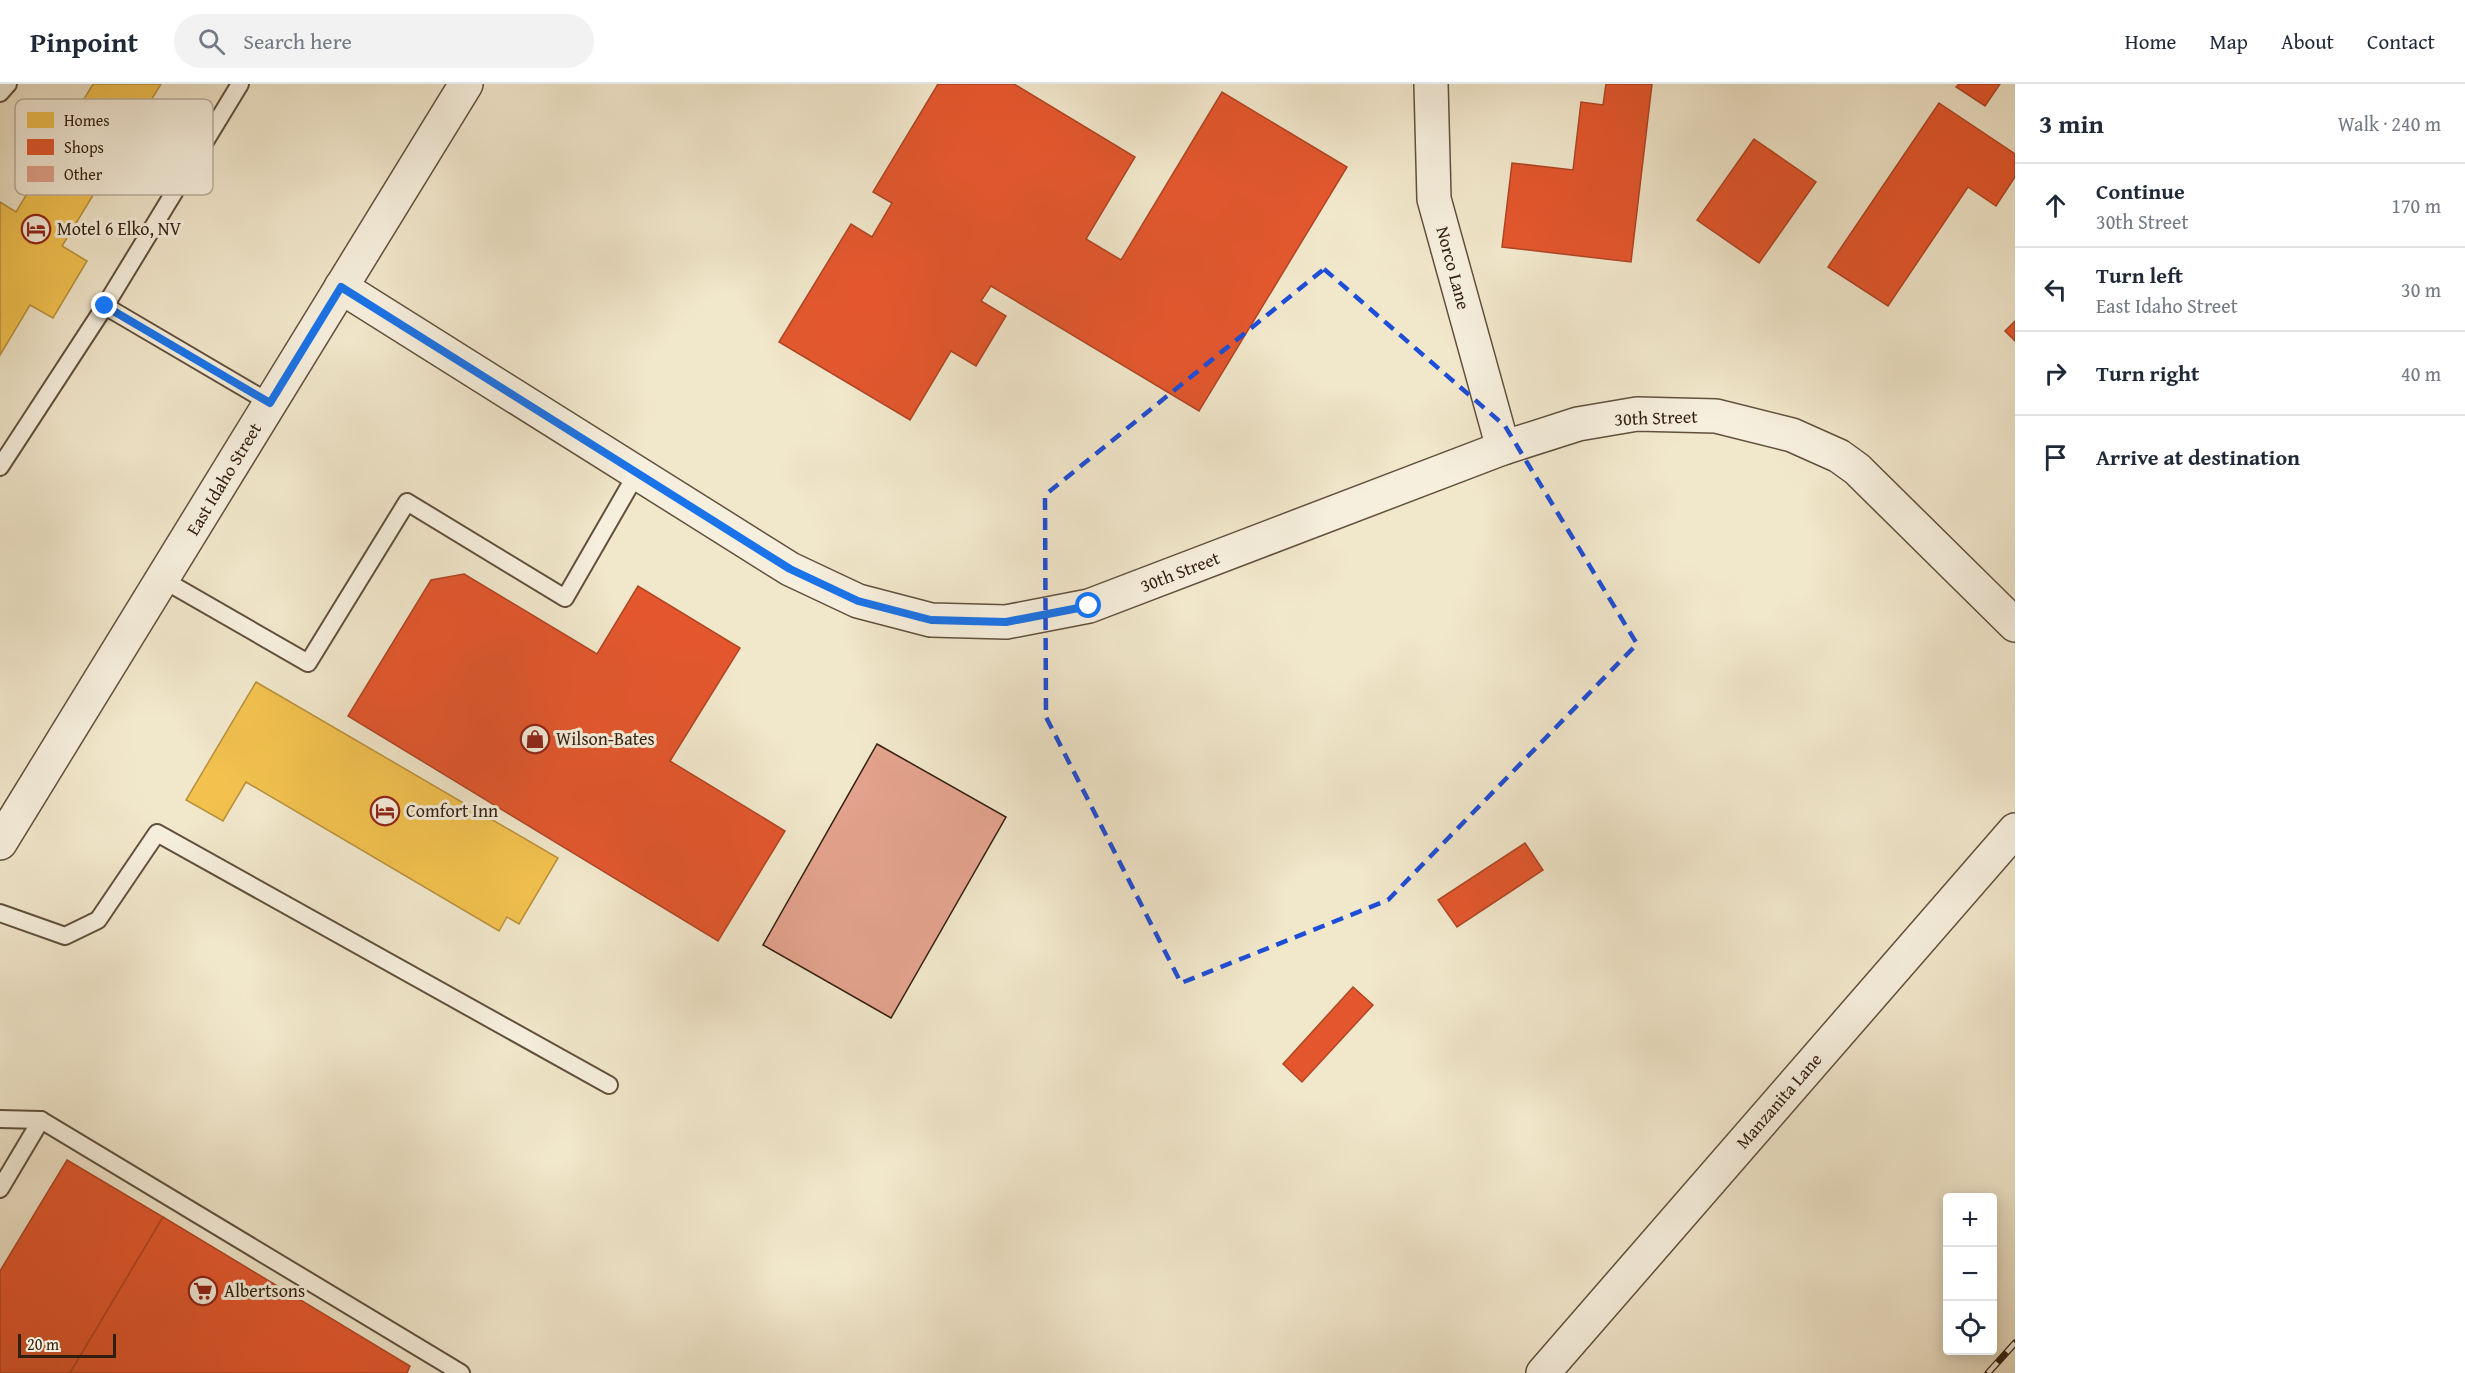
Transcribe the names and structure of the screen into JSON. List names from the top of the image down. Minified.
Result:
{"streets":{"street":["Norco Lane","30th Street","East Idaho Street","Manzanita Lane"]},"crossings":[["Norco Lane","30th Street"],["30th Street","East Idaho Street"]],"places":{"hotel":["Motel 6 Elko, NV","Comfort Inn"],"shop":["Wilson-Bates"],"supermarket":["Albertsons"]},"legend":["Homes","Shops","Other"],"scale_bar":"20 m","page":{"header":"Pinpoint","search":"Search here","nav":["Home","Map","About","Contact"],"heading":["3 min","Walk · 240 m"],"list":[["Continue","30th Street","170 m"],["Turn left","East Idaho Street","30 m"],["Turn right","40 m"],"Arrive at destination"],"map_buttons":["+","−"],"scale":"20 m"}}
